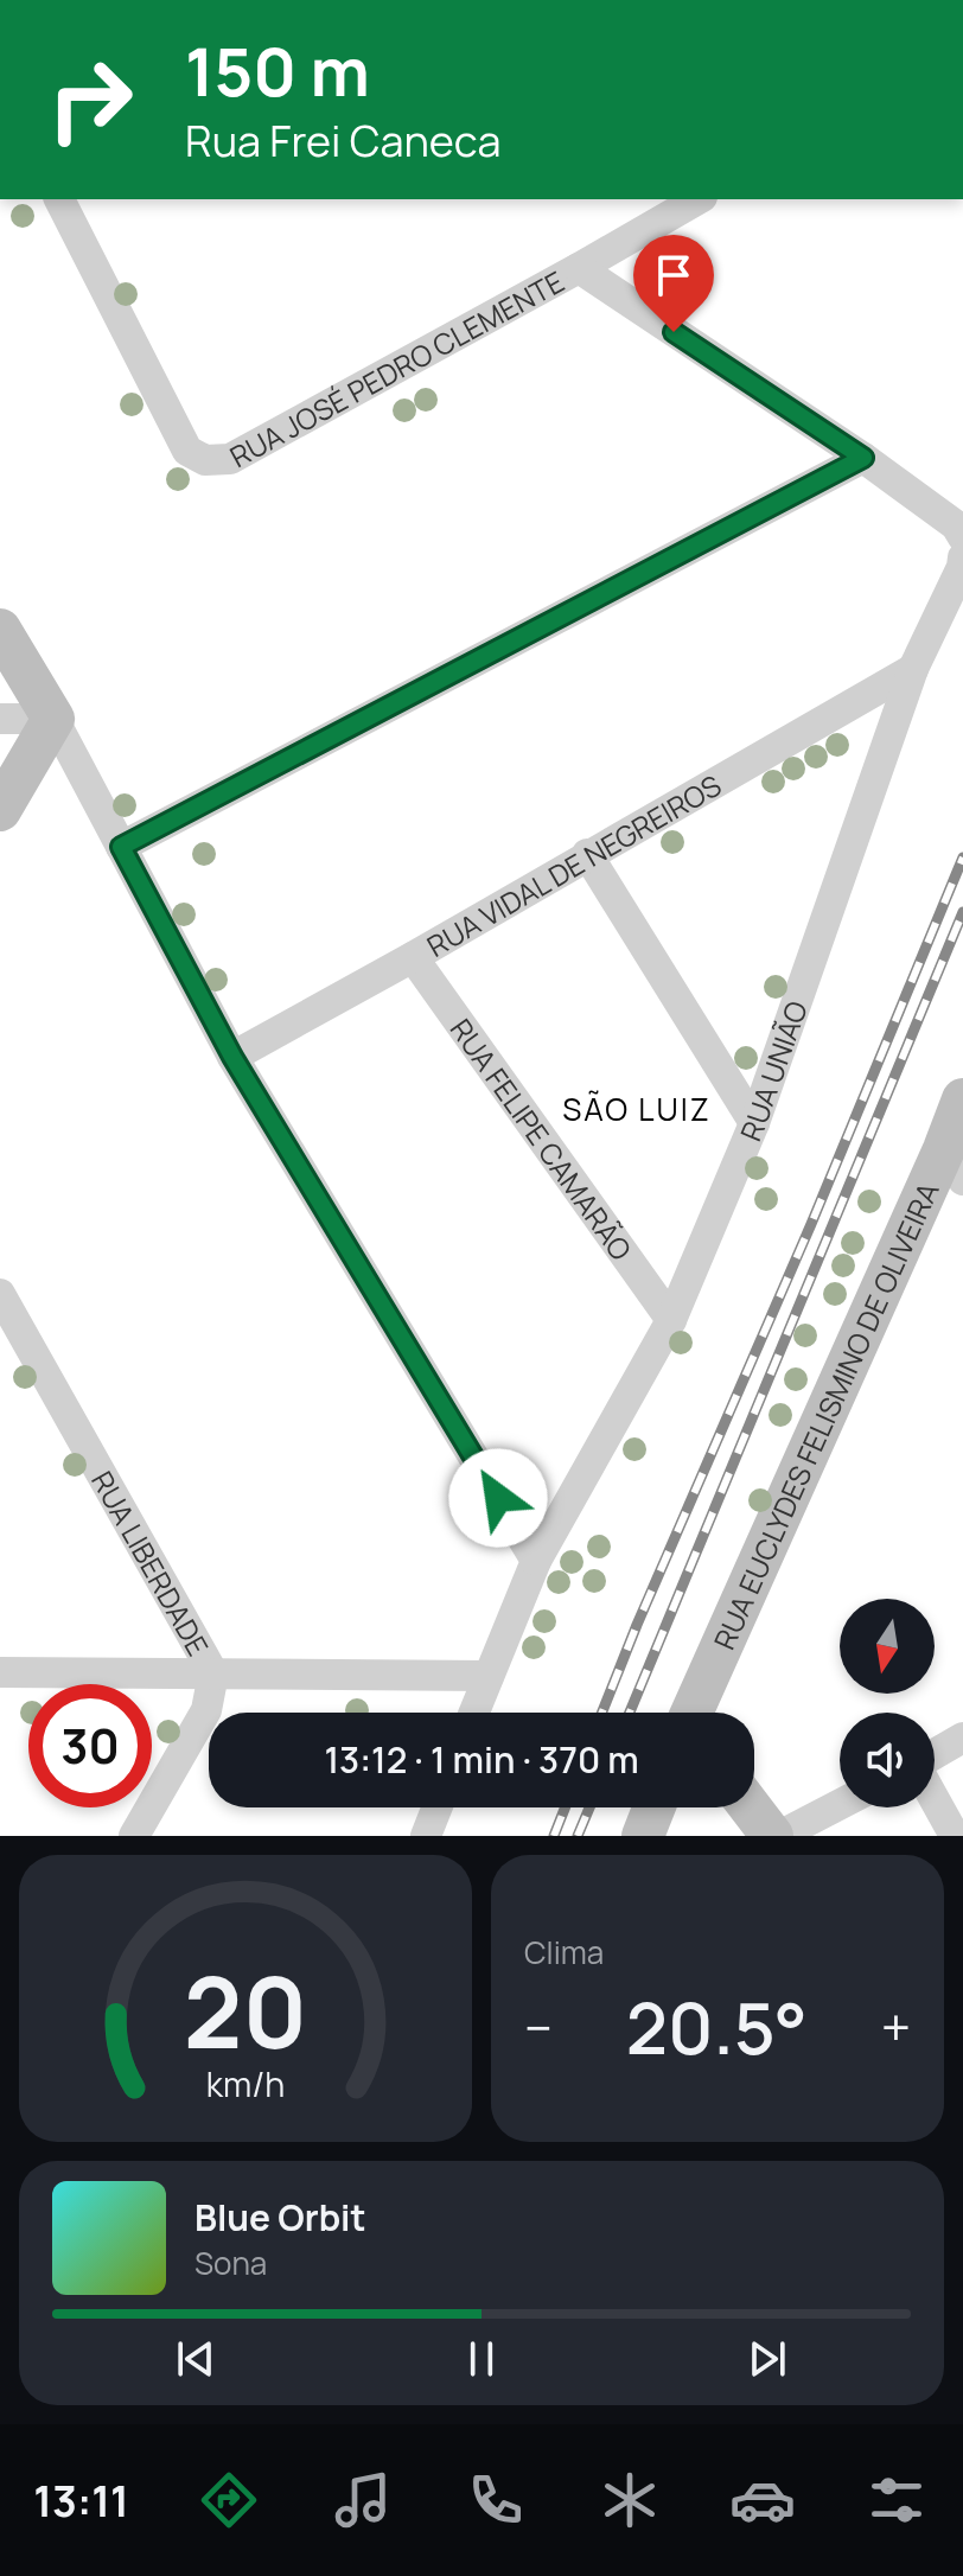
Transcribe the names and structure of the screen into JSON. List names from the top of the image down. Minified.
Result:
{"streets":{"street":["RUA JOSÉ PEDRO CLEMENTE","RUA VIDAL DE NEGREIROS","RUA UNIÃO","RUA FELIPE CAMARÃO","RUA EUCLYDES FELISMINO DE OLIVEIRA","RUA LIBERDADE"]},"crossings":[["RUA VIDAL DE NEGREIROS","RUA UNIÃO"],["RUA VIDAL DE NEGREIROS","RUA FELIPE CAMARÃO"],["RUA UNIÃO","RUA FELIPE CAMARÃO"]],"districts":["SÃO LUIZ"],"north":"bottom","page":{"turn":["150 m","Rua Frei Caneca"],"limit":"30","trip":"13:12 · 1 min · 370 m","tile":"Clima","heat":["−","20.5°","+"],"song":["Blue Orbit","Sona"],"tabs":"13:11","gauge":["20","km/h"]}}
